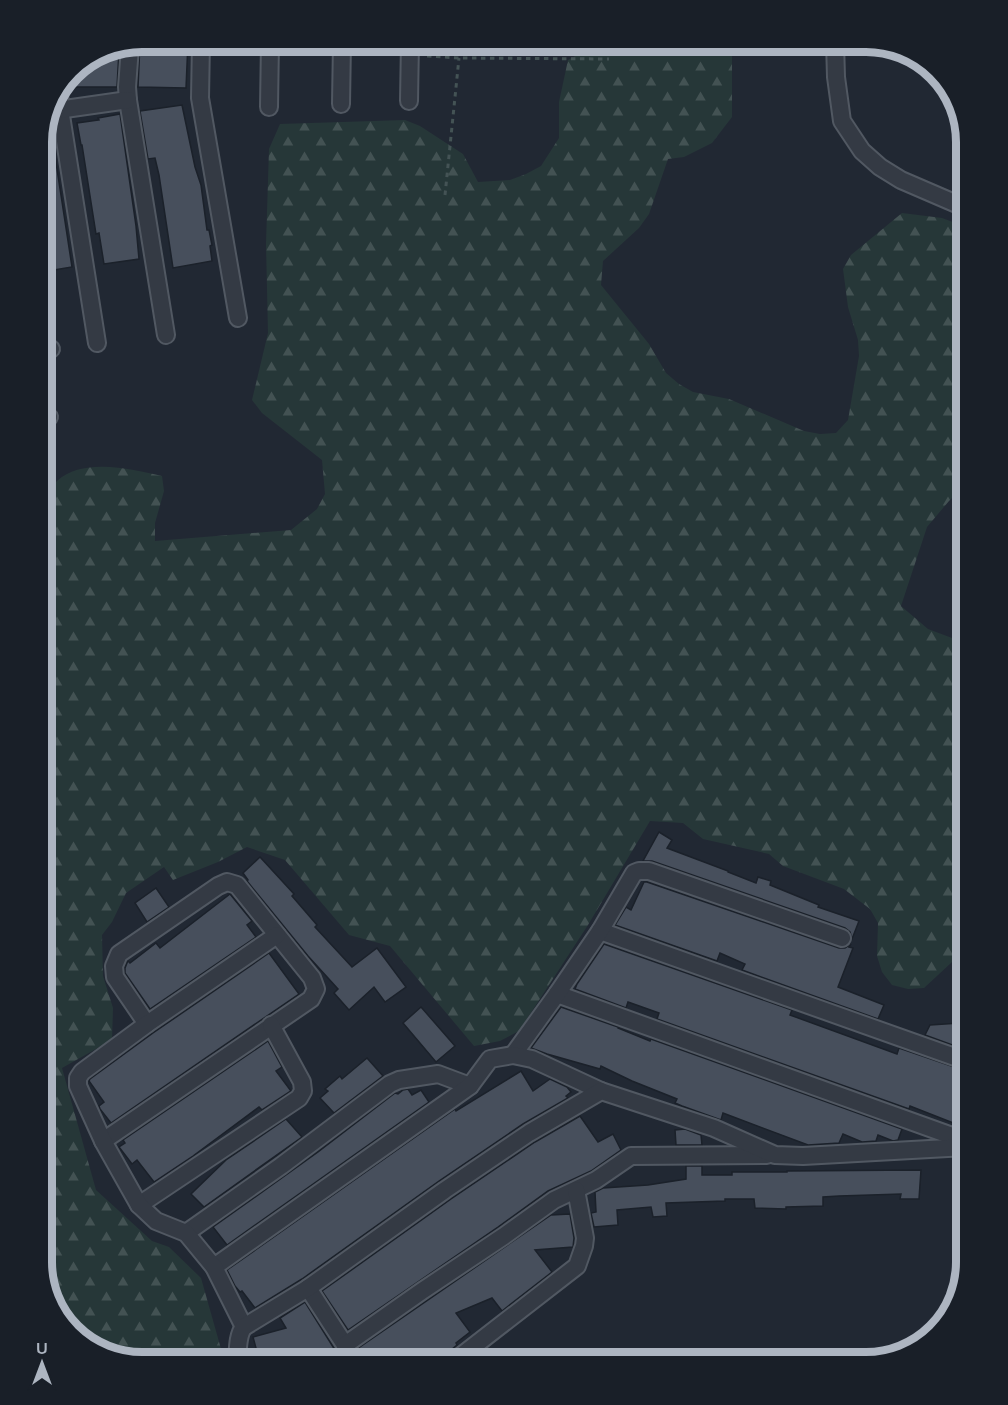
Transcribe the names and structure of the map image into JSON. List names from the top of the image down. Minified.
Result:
{"north":"top"}
